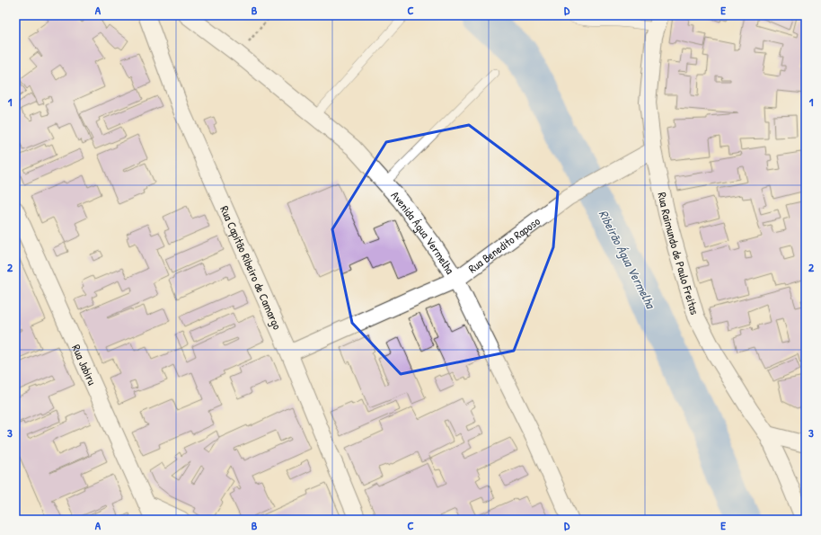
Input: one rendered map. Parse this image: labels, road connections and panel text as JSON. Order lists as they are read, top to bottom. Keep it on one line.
{"streets":{"street":["Avenida Água Vermelha","Rua Benedito Raposo","Rua Raimundo de Paulo Freitas","Rua Capitão Ribeiro de Camargo","Rua Jabiru"]},"crossings":[["Avenida Água Vermelha","Rua Benedito Raposo"],["Rua Benedito Raposo","Rua Raimundo de Paulo Freitas"],["Rua Benedito Raposo","Rua Capitão Ribeiro de Camargo"]],"water":["Ribeirão Água Vermelha"],"grid":{"columns":["A","B","C","D","E"],"rows":["1","2","3"]}}
